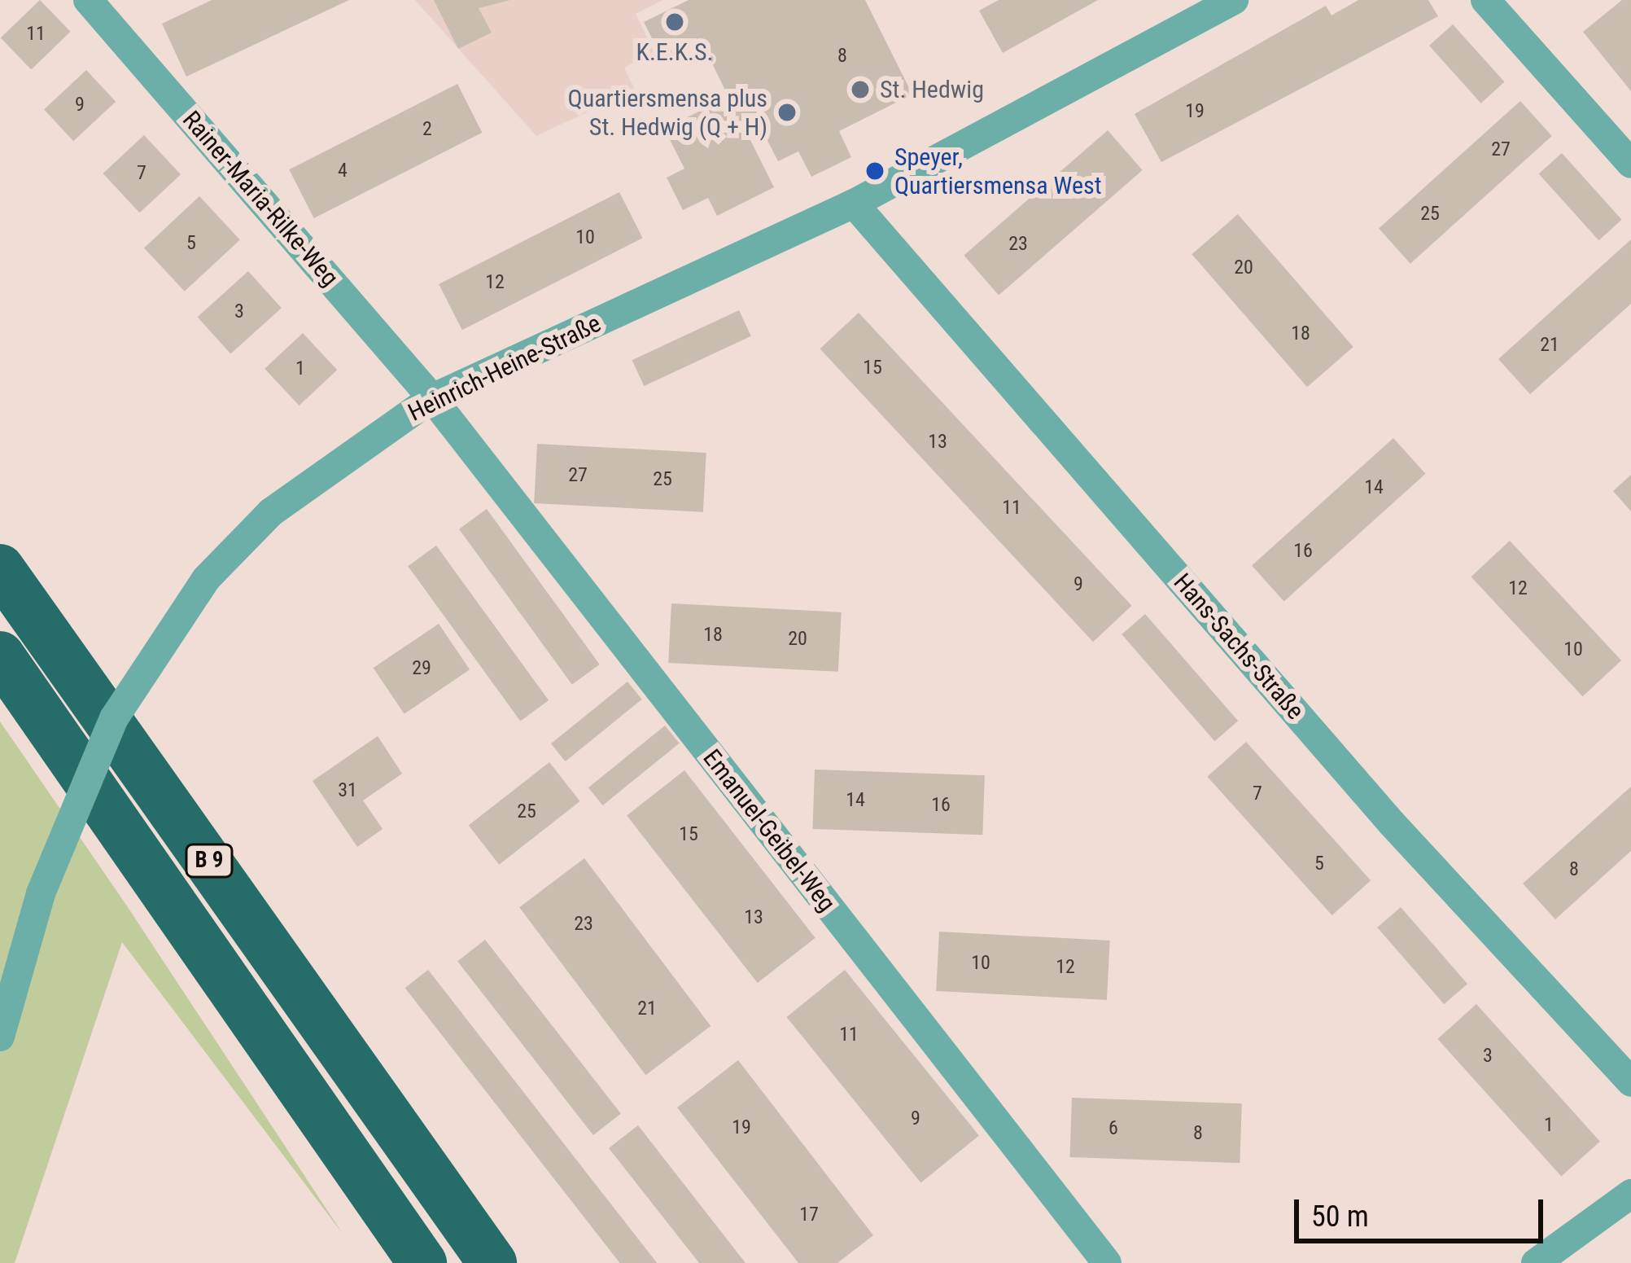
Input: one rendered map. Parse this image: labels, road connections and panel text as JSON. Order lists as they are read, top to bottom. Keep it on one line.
{"streets":{"highway":["B 9"],"street":["Rainer-Maria-Rilke-Weg","Heinrich-Heine-Straße","Hans-Sachs-Straße","Emanuel-Geibel-Weg"]},"crossings":[["Rainer-Maria-Rilke-Weg","Heinrich-Heine-Straße"],["Rainer-Maria-Rilke-Weg","Emanuel-Geibel-Weg"],["Heinrich-Heine-Straße","Hans-Sachs-Straße"],["Heinrich-Heine-Straße","Emanuel-Geibel-Weg"]],"places":["K.E.K.S.","St. Hedwig","Quartiersmensa plus St. Hedwig (Q + H)","Speyer, Quartiersmensa West"],"house_numbers":["11","8","9","19","2","27","4","7","25","10","5","23","20","12","3","18","21","15","1","13","27","25","14","11","16","9","12","18","20","10","29","31","7","14","16","25","15","5","8","13","23","10","12","21","11","3","9","1","19","6","8","17"],"scale_bar":"50 m"}
